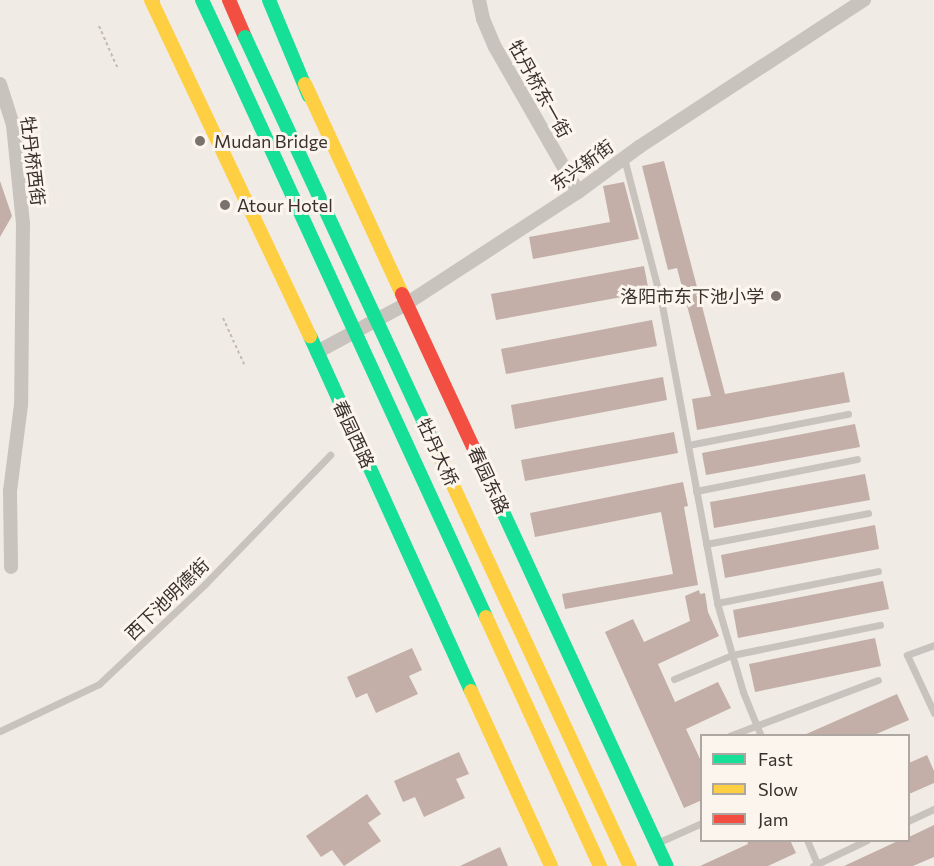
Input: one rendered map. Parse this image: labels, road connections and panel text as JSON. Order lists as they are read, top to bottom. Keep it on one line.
{"streets":{"main road":["春园西路","牡丹大桥","春园东路"],"street":["牡丹桥东一街","牡丹桥西街","东兴新街"],"lane":["西下池明德街"]},"crossings":[["牡丹桥东一街","东兴新街"],["东兴新街","春园西路"],["东兴新街","春园东路"]],"places":["Mudan Bridge","Atour Hotel","洛阳市东下池小学"],"legend":["Fast","Slow","Jam"]}
